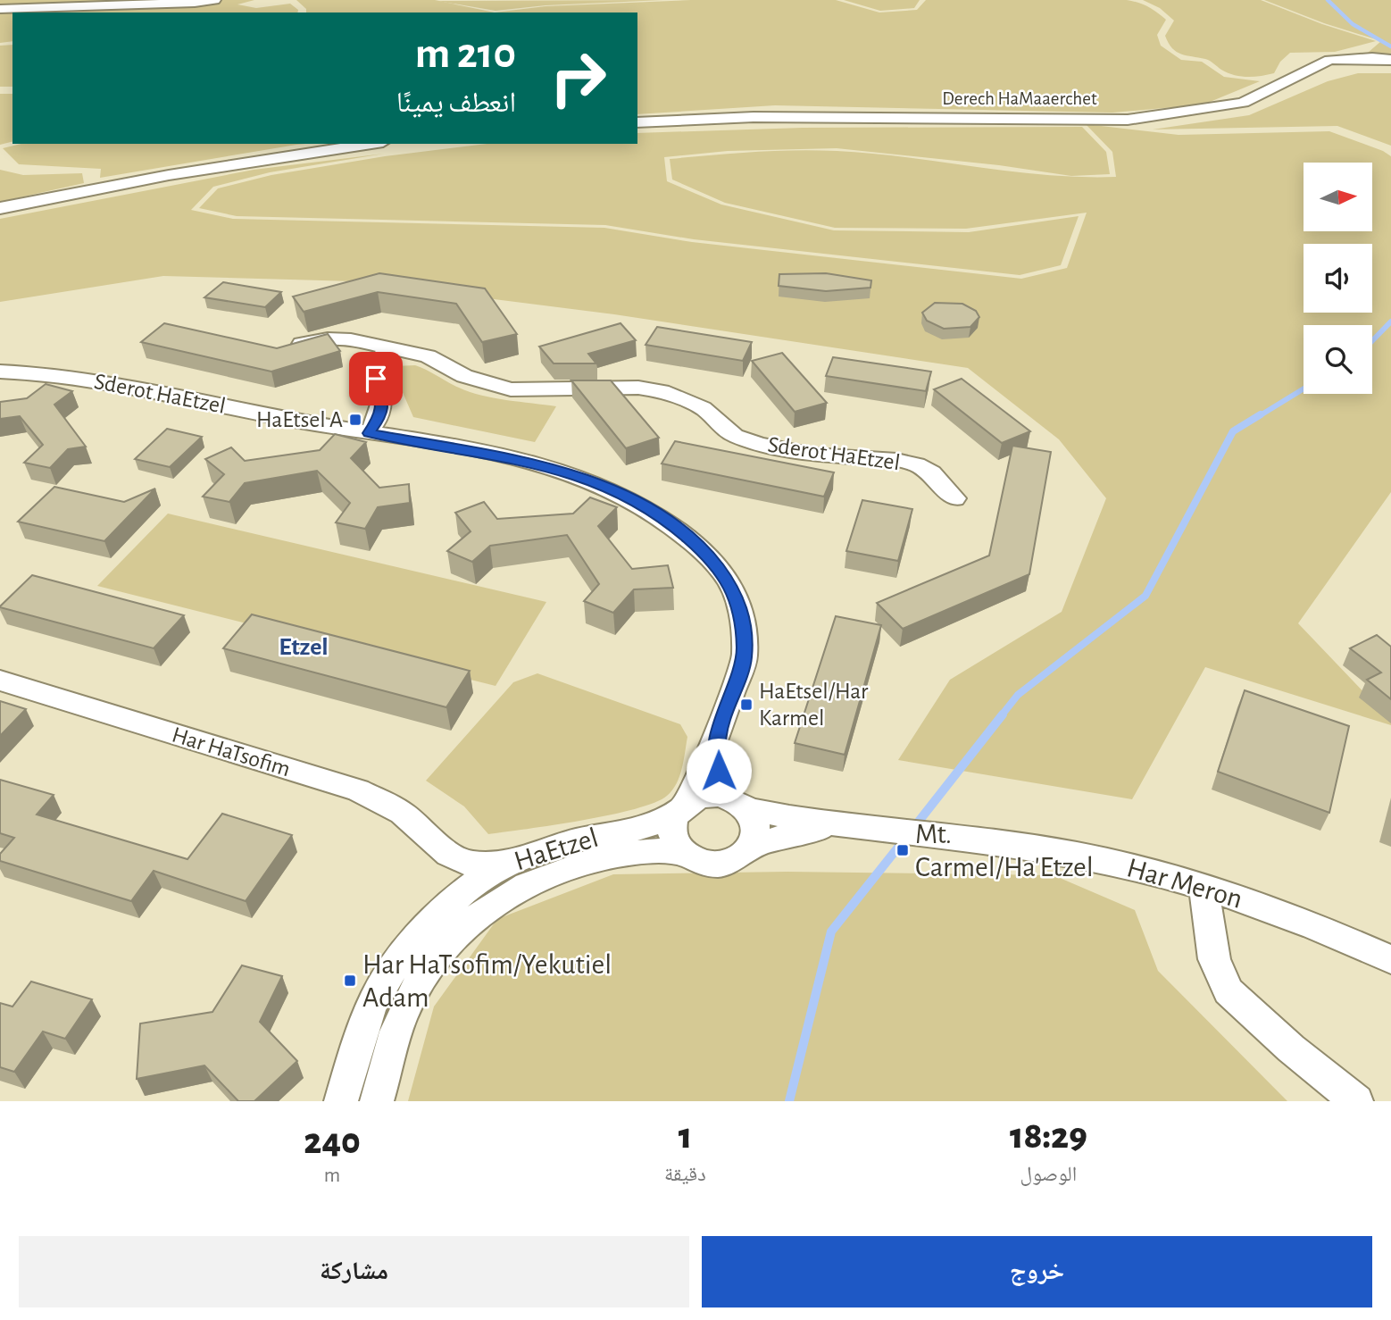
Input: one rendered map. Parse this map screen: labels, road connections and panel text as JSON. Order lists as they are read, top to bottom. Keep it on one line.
{"streets":{"street":["Derech HaMaaerchet","Sderot HaEtzel","Har HaTsofim","HaEtzel","Har Meron"]},"crossings":[["Sderot HaEtzel","HaEtzel"],["Sderot HaEtzel","Har Meron"],["Har HaTsofim","HaEtzel"],["HaEtzel","Har Meron"]],"districts":["Etzel"],"places":{"transit":["HaEtsel A","HaEtsel/Har Karmel","Mt. Carmel/Ha'Etzel","Har HaTsofim/Yekutiel Adam"]},"north":"right","page":{"turn":["210 m","انعطف يمينًا"],"eta":["18:29","الوصول","1","دقيقة","240","m"],"buttons":["خروج","مشاركة"]}}
